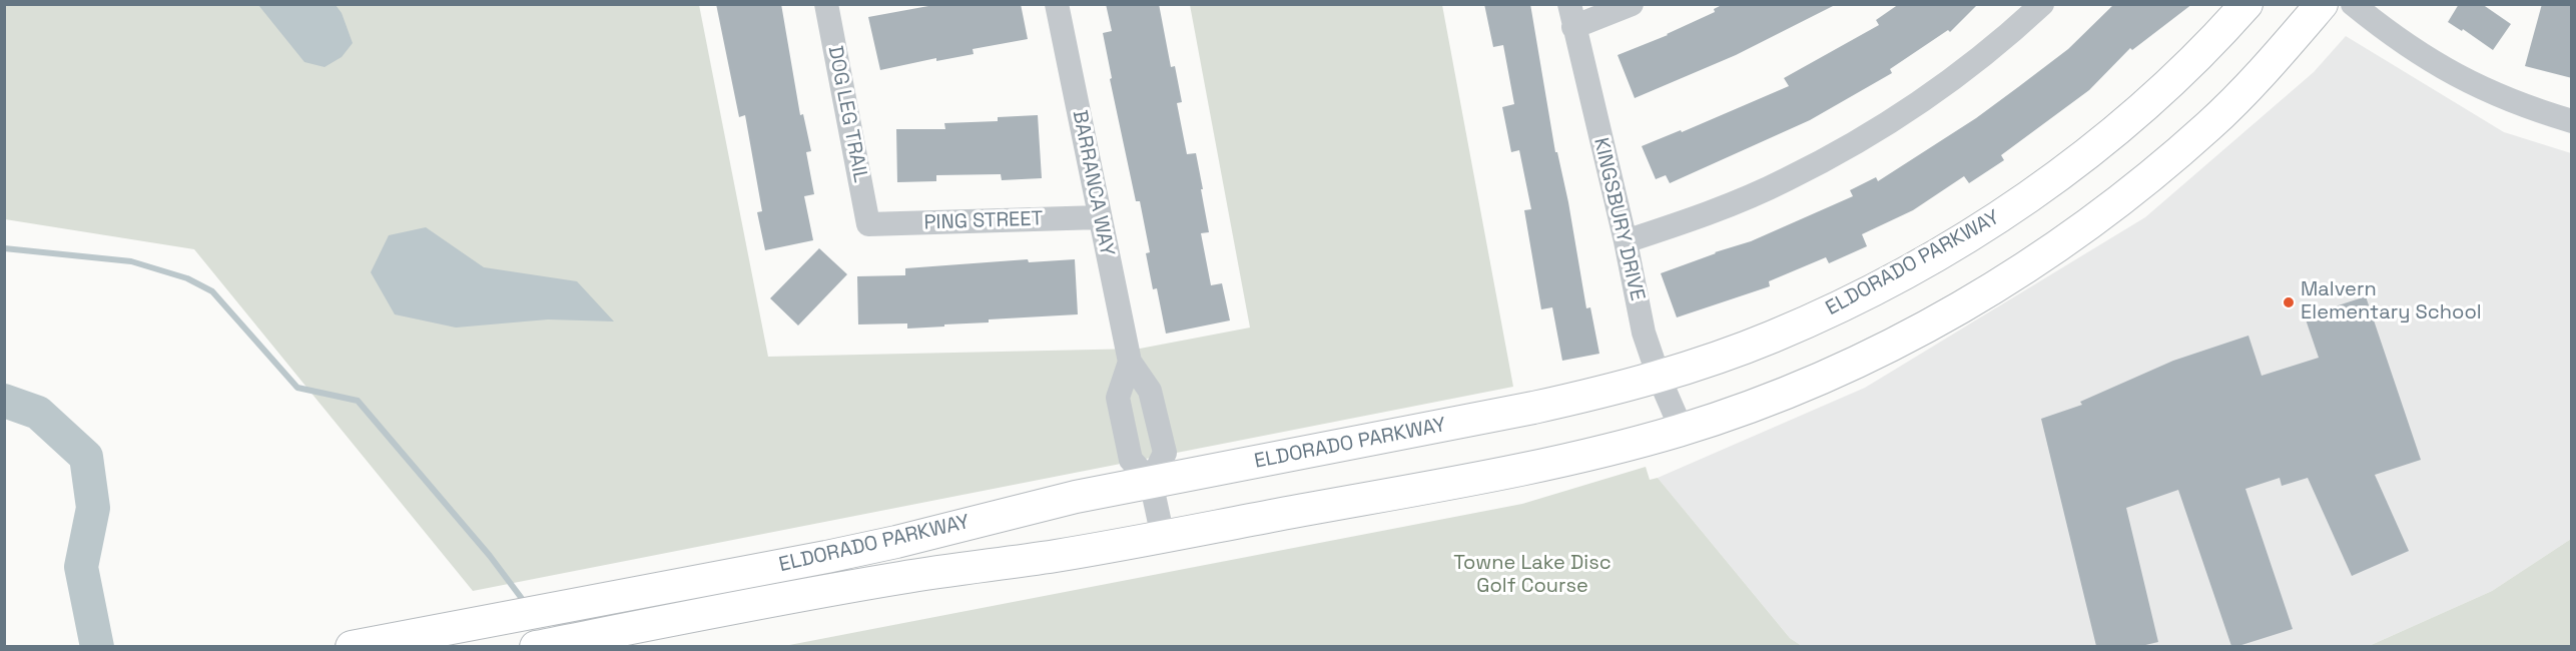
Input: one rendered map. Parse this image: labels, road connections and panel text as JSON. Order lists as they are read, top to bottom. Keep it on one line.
{"streets":{"main road":["ELDORADO PARKWAY"],"street":["DOG LEG TRAIL","BARRANCA WAY","KINGSBURY DRIVE","PING STREET"]},"crossings":[["DOG LEG TRAIL","PING STREET"],["BARRANCA WAY","PING STREET"],["BARRANCA WAY","ELDORADO PARKWAY"],["KINGSBURY DRIVE","ELDORADO PARKWAY"]],"parks":["Towne Lake Disc Golf Course"],"places":["Malvern Elementary School"]}
